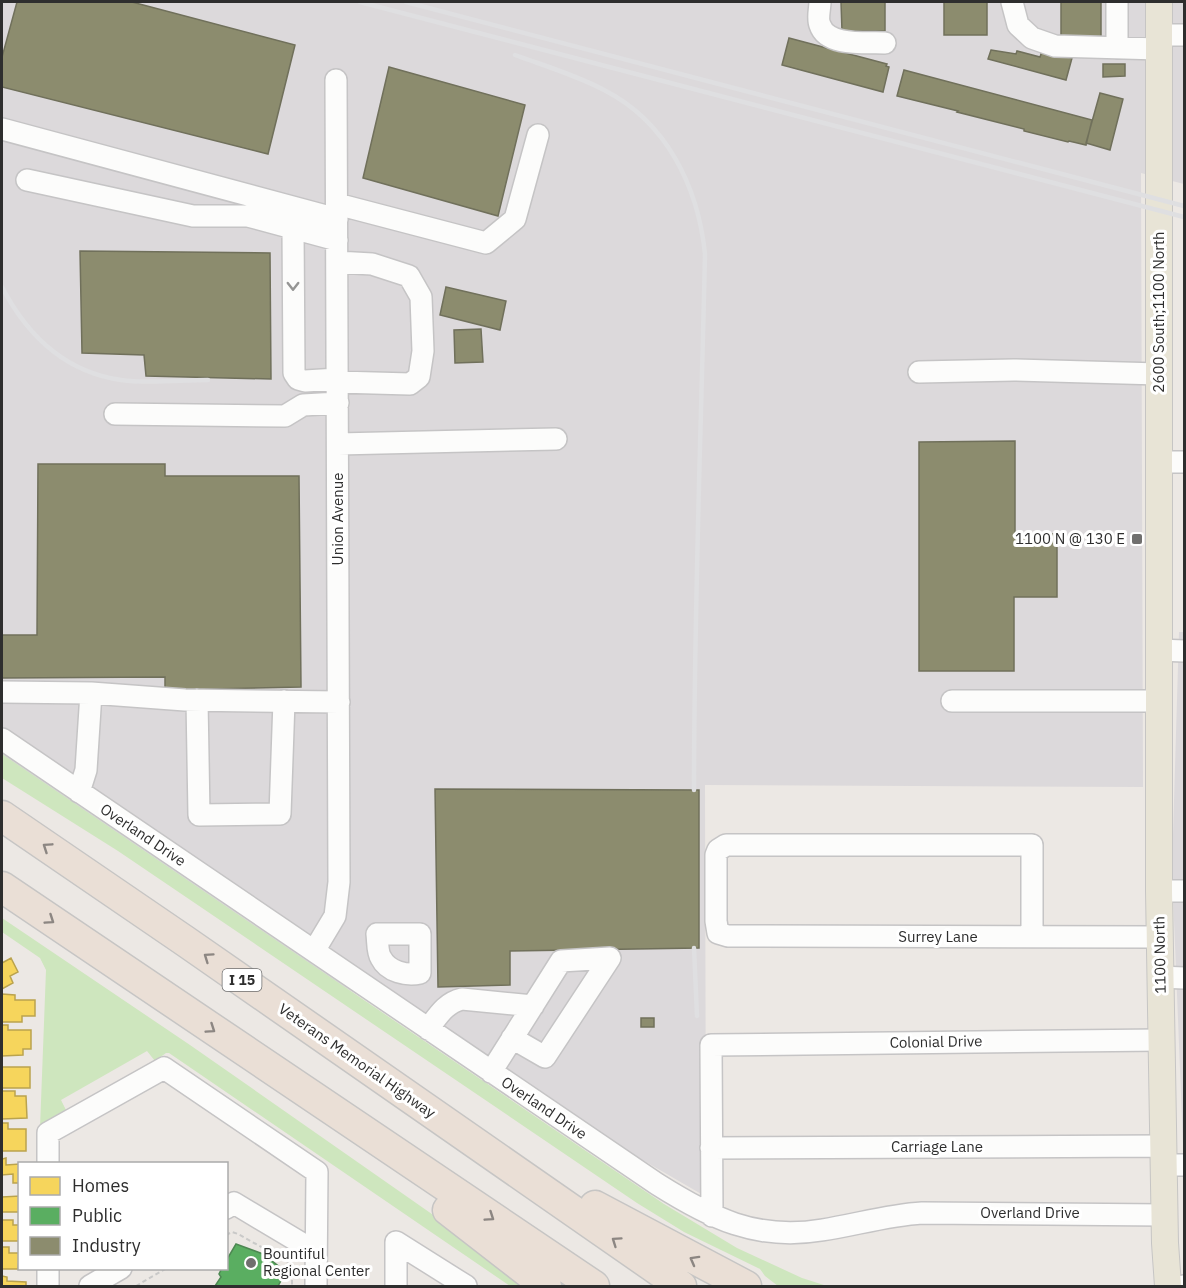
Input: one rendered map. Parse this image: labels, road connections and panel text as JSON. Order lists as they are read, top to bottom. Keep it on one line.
{"streets":{"highway":["I 15","Veterans Memorial Highway"],"main road":["2600 South;1100 North","1100 North"],"street":["Union Avenue","Overland Drive","Surrey Lane","Colonial Drive","Carriage Lane"]},"crossings":[["2600 South;1100 North","1100 North"],["Union Avenue","Overland Drive"],["Overland Drive","1100 North"],["Surrey Lane","1100 North"],["1100 North","Colonial Drive"],["1100 North","Carriage Lane"],["Colonial Drive","Carriage Lane"]],"places":{"transit":["1100 N @ 130 E"],"other":["Bountiful Regional Center"]},"legend":["Homes","Public","Industry"]}
